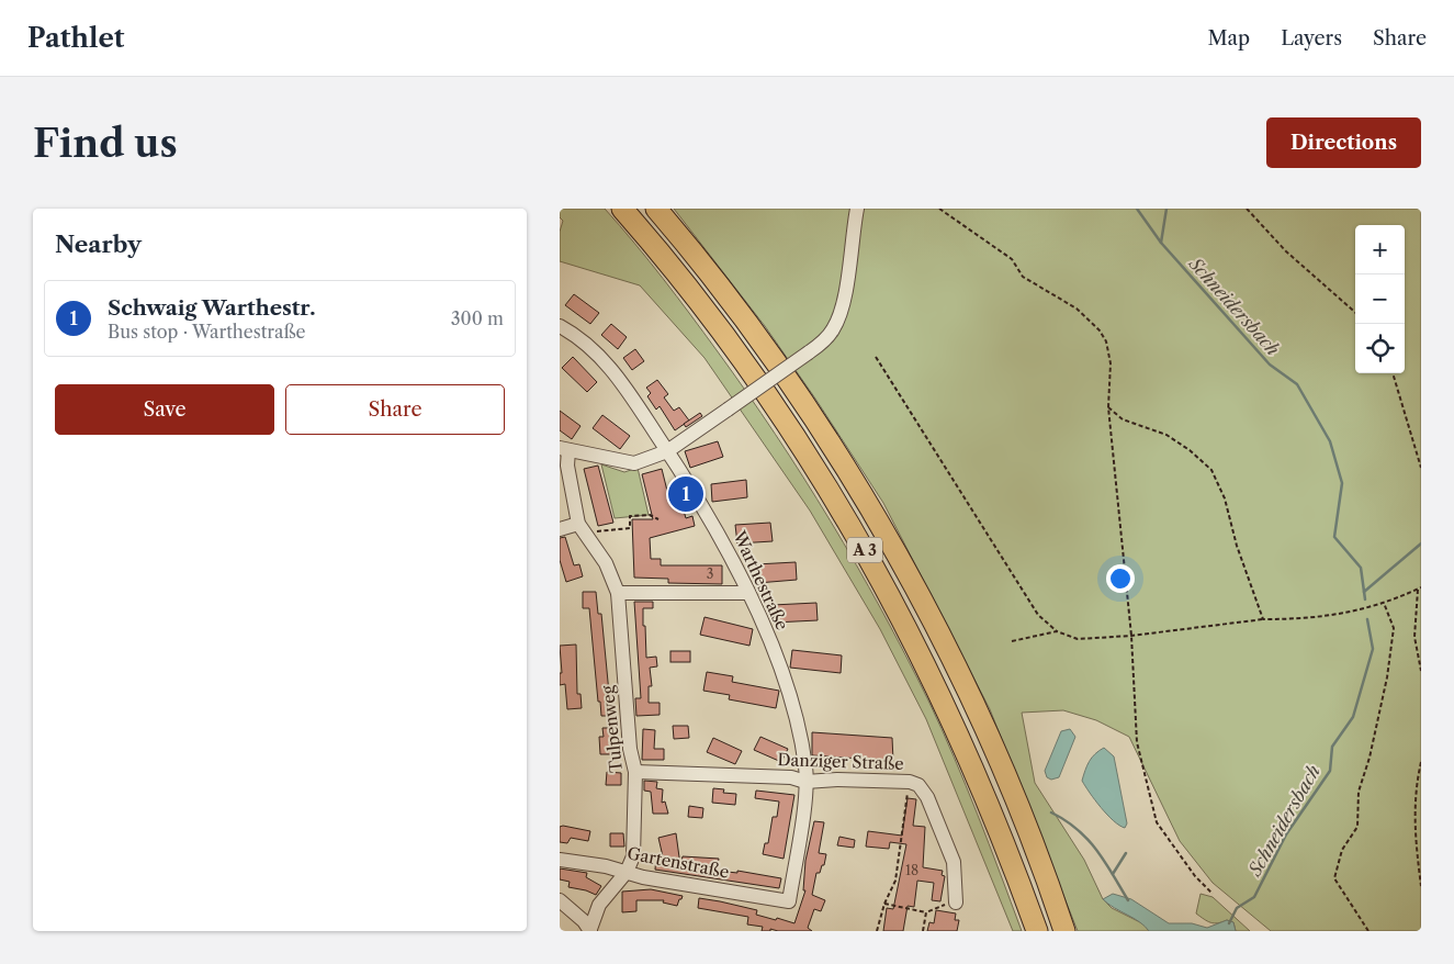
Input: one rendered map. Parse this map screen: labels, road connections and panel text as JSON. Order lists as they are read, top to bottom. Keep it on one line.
{"streets":{"highway":["A 3"],"street":["Warthestraße","Tulpenweg","Danziger Straße","Gartenstraße"]},"crossings":[["Warthestraße","Danziger Straße"],["Warthestraße","Gartenstraße"],["Tulpenweg","Danziger Straße"],["Tulpenweg","Gartenstraße"]],"water":["Schneidersbach"],"house_numbers":["3","18"],"page":{"header":"Pathlet","nav":["Map","Layers","Share"],"buttons":["Directions",["Save","Share"]],"title":"Find us","heading":"Nearby","map_buttons":["+","−"],"list":[{"mark":"1","name":"Schwaig Warthestr.","note":"Bus stop · Warthestraße","value":"300 m"}],"pins":"1"}}
